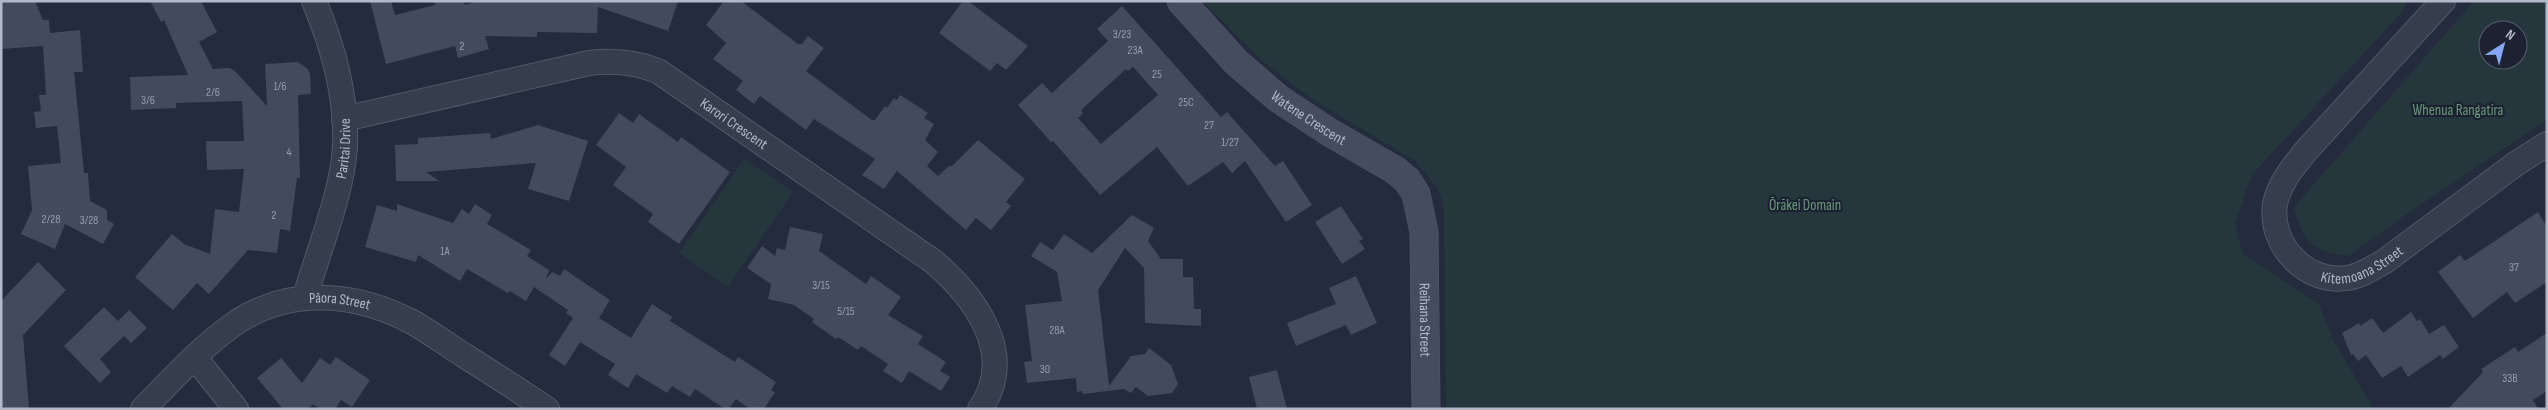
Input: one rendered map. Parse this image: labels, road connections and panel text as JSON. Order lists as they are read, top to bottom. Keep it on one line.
{"streets":{"street":["Watene Crescent","Karori Crescent","Paritai Drive","Kitemoana Street","Pāora Street","Reihana Street"]},"crossings":[["Watene Crescent","Reihana Street"],["Karori Crescent","Paritai Drive"],["Paritai Drive","Pāora Street"]],"parks":["Whenua Rangatira","Ōrākei Domain"],"house_numbers":["3/23","2","23A","25","1/6","2/6","3/6","25C","27","1/27","4","2","2/28","3/28","1A","37","3/15","5/15","28A","30","33B"],"north":"top right"}
